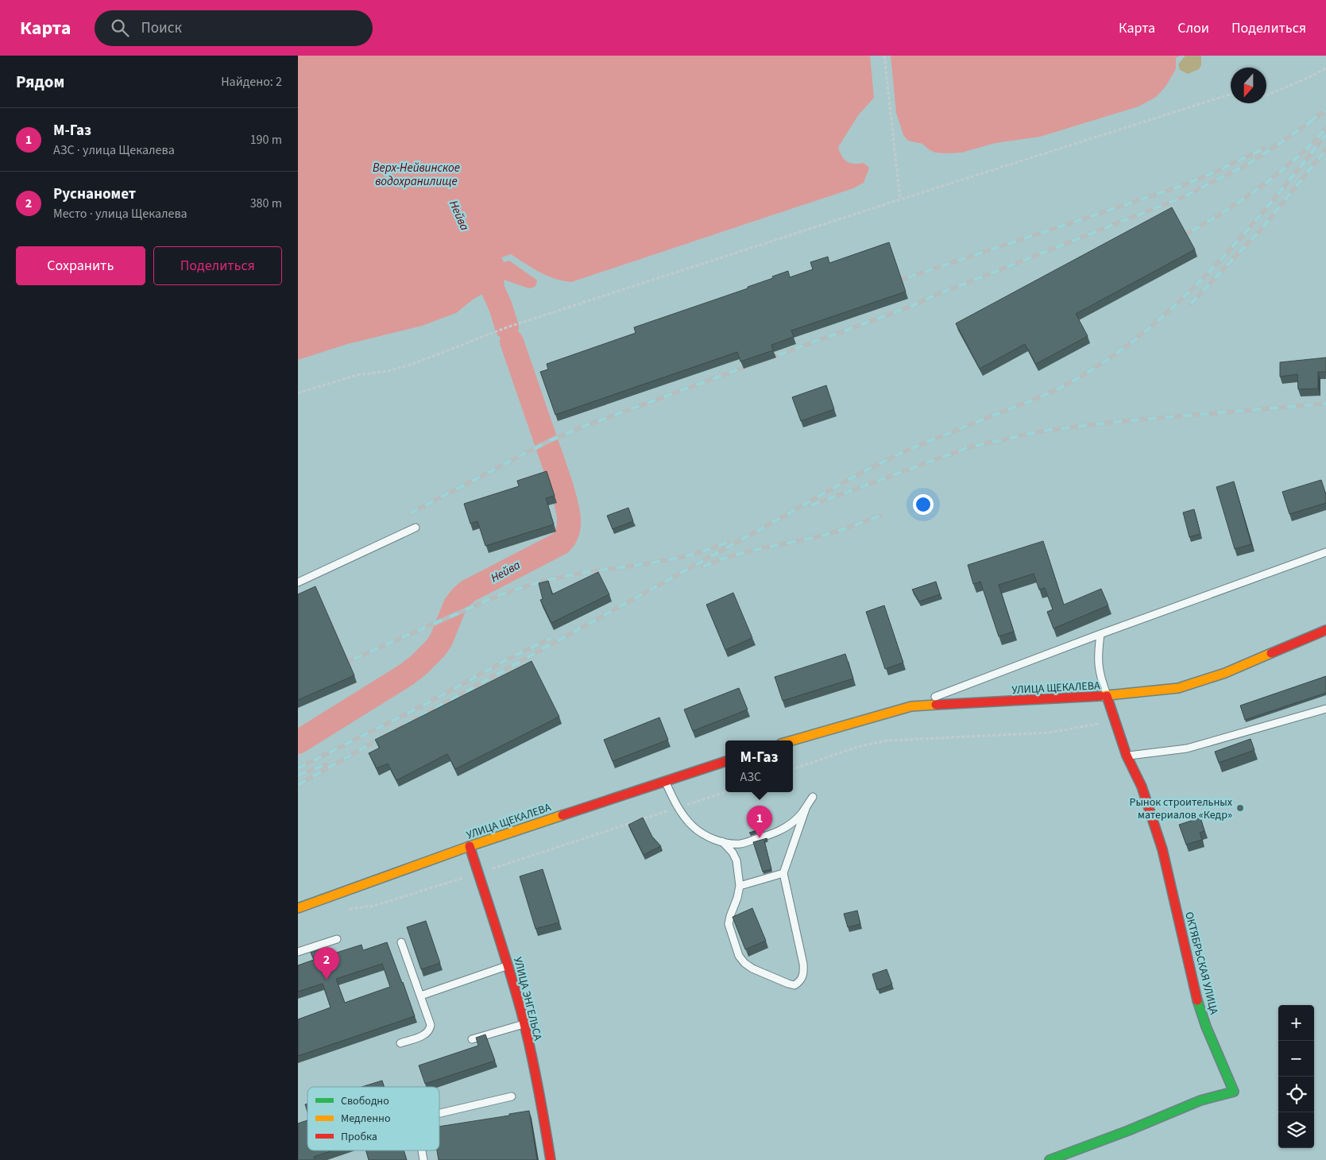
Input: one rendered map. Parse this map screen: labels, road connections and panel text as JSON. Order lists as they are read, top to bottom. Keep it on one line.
{"streets":{"main road":["УЛИЦА ЩЕКАЛЕВА","ОКТЯБРЬСКАЯ УЛИЦА","УЛИЦА ЭНГЕЛЬСА"]},"crossings":[["УЛИЦА ЩЕКАЛЕВА","ОКТЯБРЬСКАЯ УЛИЦА"],["УЛИЦА ЩЕКАЛЕВА","УЛИЦА ЭНГЕЛЬСА"]],"water":["Верх-Нейвинское водохранилище","Нейва"],"places":["Рынок строительных материалов «Кедр»"],"legend":["Свободно","Медленно","Пробка"],"north":"bottom","page":{"header":"Карта","search":"Поиск","nav":["Карта","Слои","Поделиться"],"heading":["Рядом","Найдено: 2"],"list":[{"mark":"1","name":"М-Газ","note":"АЗС · улица Щекалева","value":"190 m"},{"mark":"2","name":"Руснаномет","note":"Место · улица Щекалева","value":"380 m"}],"buttons":["Сохранить","Поделиться"],"popup":["М-Газ","АЗС"],"pins":["1","2"],"map_buttons":["+","−"]}}
